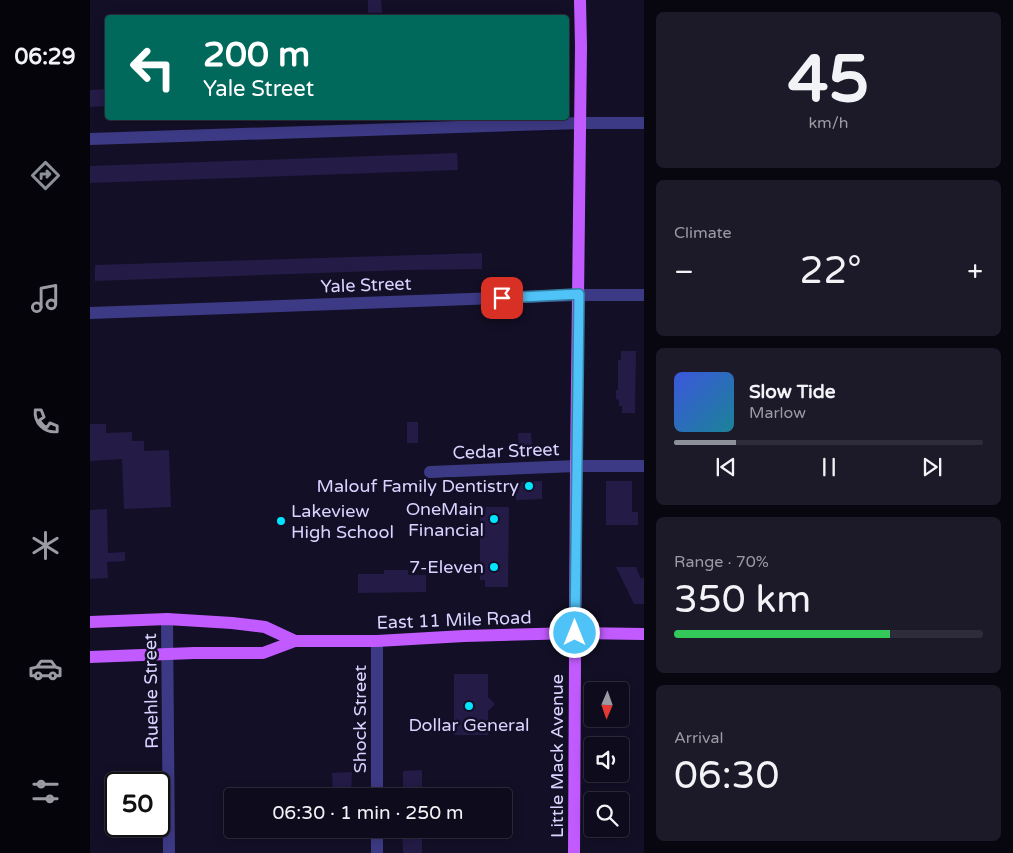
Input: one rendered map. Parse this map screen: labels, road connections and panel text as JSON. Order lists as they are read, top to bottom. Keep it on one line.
{"streets":{"main road":["East 11 Mile Road","Little Mack Avenue"],"street":["Yale Street","Cedar Street","Ruehle Street","Shock Street"]},"crossings":[["Yale Street","Little Mack Avenue"],["Cedar Street","Little Mack Avenue"],["East 11 Mile Road","Ruehle Street"],["East 11 Mile Road","Shock Street"],["East 11 Mile Road","Little Mack Avenue"]],"places":["Malouf Family Dentistry","OneMain Financial","Lakeview High School","7-Eleven","Dollar General"],"north":"bottom","page":{"tabs":"06:29","tile":[["45","km/h"],"Climate",["Range · 70%","350 km"],["Arrival","06:30"]],"turn":["200 m","Yale Street"],"heat":["−","22°","+"],"song":["Slow Tide","Marlow"],"limit":"50","trip":"06:30 · 1 min · 250 m"}}
